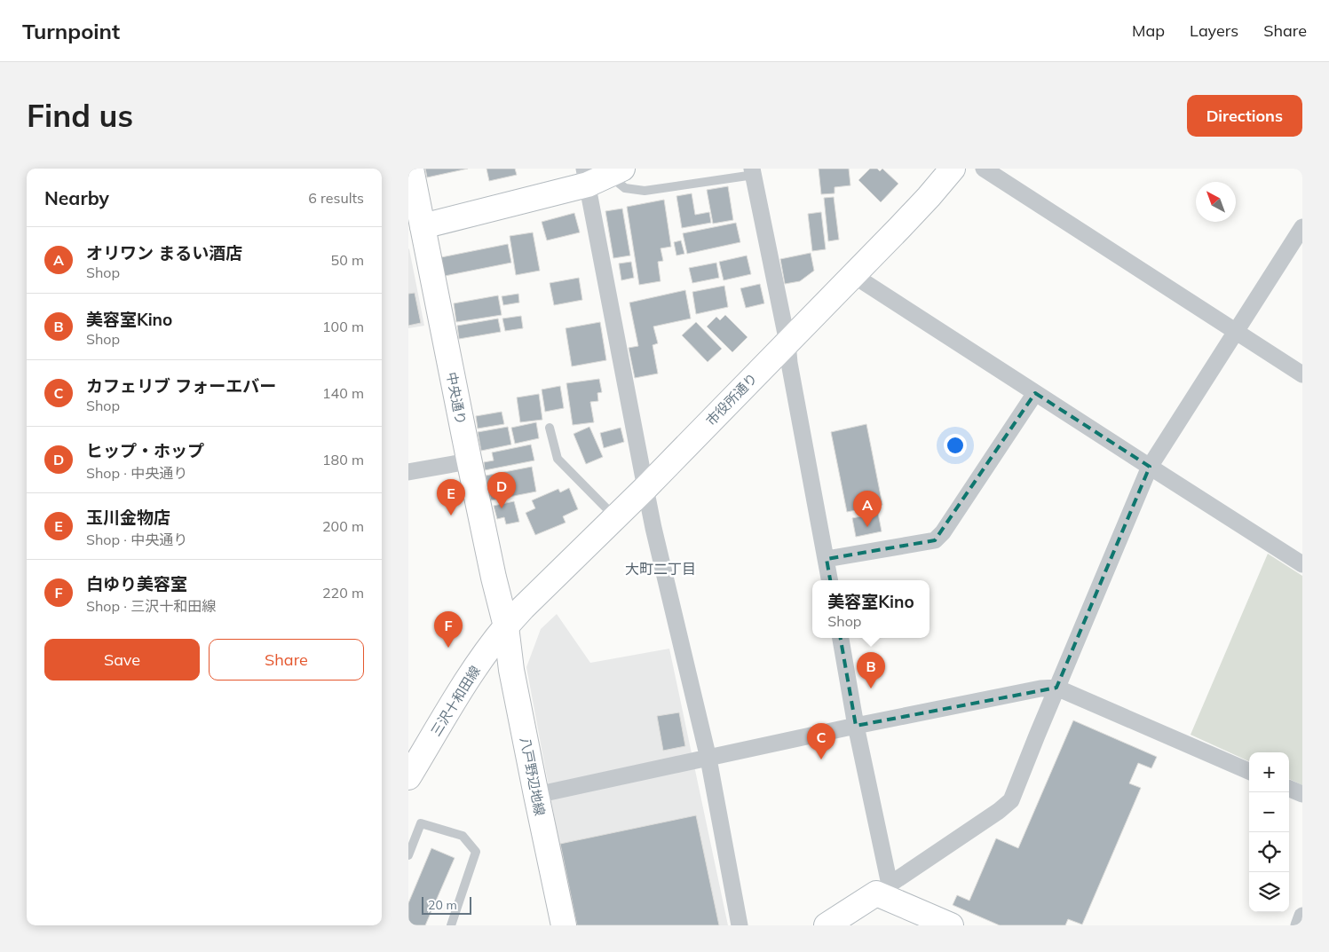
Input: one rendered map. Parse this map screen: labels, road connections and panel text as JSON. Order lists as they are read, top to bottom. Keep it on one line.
{"streets":{"street":["中央通り","市役所通り","三沢十和田線","八戸野辺地線"]},"crossings":[["中央通り","市役所通り"],["中央通り","三沢十和田線"],["中央通り","八戸野辺地線"],["市役所通り","三沢十和田線"],["市役所通り","八戸野辺地線"],["三沢十和田線","八戸野辺地線"]],"districts":["大町二丁目"],"scale_bar":"20 m","north":"top left","page":{"header":"Turnpoint","nav":["Map","Layers","Share"],"buttons":["Directions",["Save","Share"]],"title":"Find us","heading":["Nearby","6 results"],"list":[{"mark":"A","name":"オリワン まるい酒店","note":"Shop","value":"50 m"},{"mark":"B","name":"美容室Kino","note":"Shop","value":"100 m"},{"mark":"C","name":"カフェリブ フォーエバー","note":"Shop","value":"140 m"},{"mark":"D","name":"ヒップ・ホップ","note":"Shop · 中央通り","value":"180 m"},{"mark":"E","name":"玉川金物店","note":"Shop · 中央通り","value":"200 m"},{"mark":"F","name":"白ゆり美容室","note":"Shop · 三沢十和田線","value":"220 m"}],"pins":["D","E","A","F","B","C"],"popup":["美容室Kino","Shop"],"map_buttons":["+","−"],"scale":"20 m"}}
